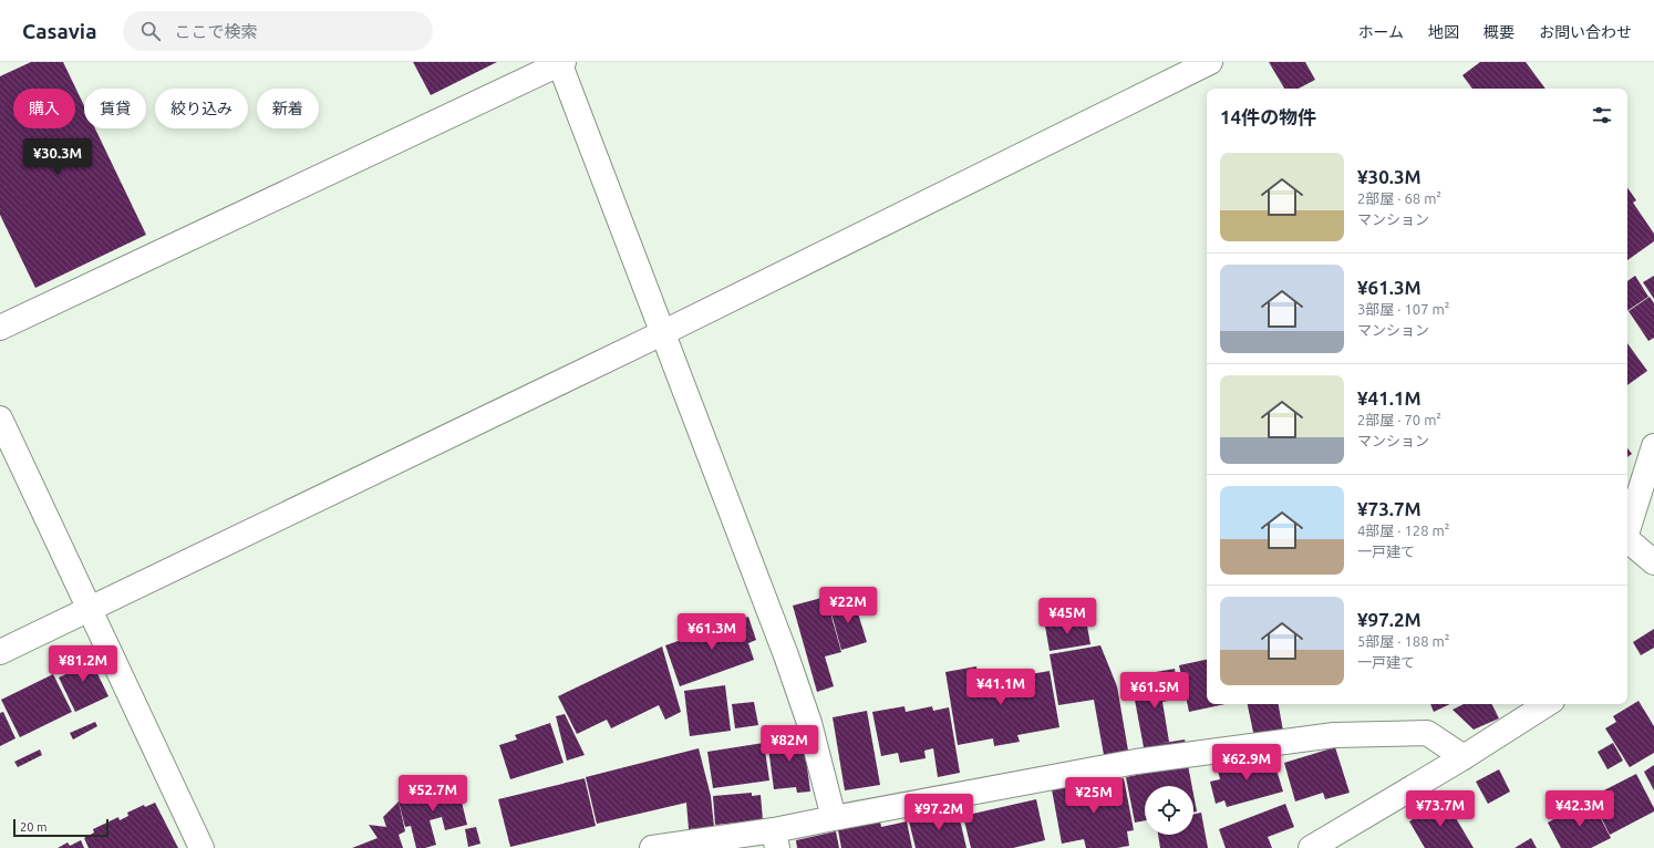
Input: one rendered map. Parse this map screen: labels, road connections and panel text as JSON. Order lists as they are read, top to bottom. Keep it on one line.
{"scale_bar":"20 m","page":{"header":"Casavia","search":"ここで検索","nav":["ホーム","地図","概要","お問い合わせ"],"chip":["購入","賃貸","絞り込み","新着"],"heading":"14件の物件","price":["¥30.3M","¥22M","¥45M","¥61.3M","¥81.2M","¥41.1M","¥61.5M","¥82M","¥62.9M","¥52.7M","¥25M","¥73.7M","¥42.3M","¥97.2M"],"list":[{"name":"¥30.3M","note":"2部屋 · 68 m² · マンション"},{"name":"¥61.3M","note":"3部屋 · 107 m² · マンション"},{"name":"¥41.1M","note":"2部屋 · 70 m² · マンション"},{"name":"¥73.7M","note":"4部屋 · 128 m² · 一戸建て"},{"name":"¥97.2M","note":"5部屋 · 188 m² · 一戸建て"}],"scale":"20 m"}}
